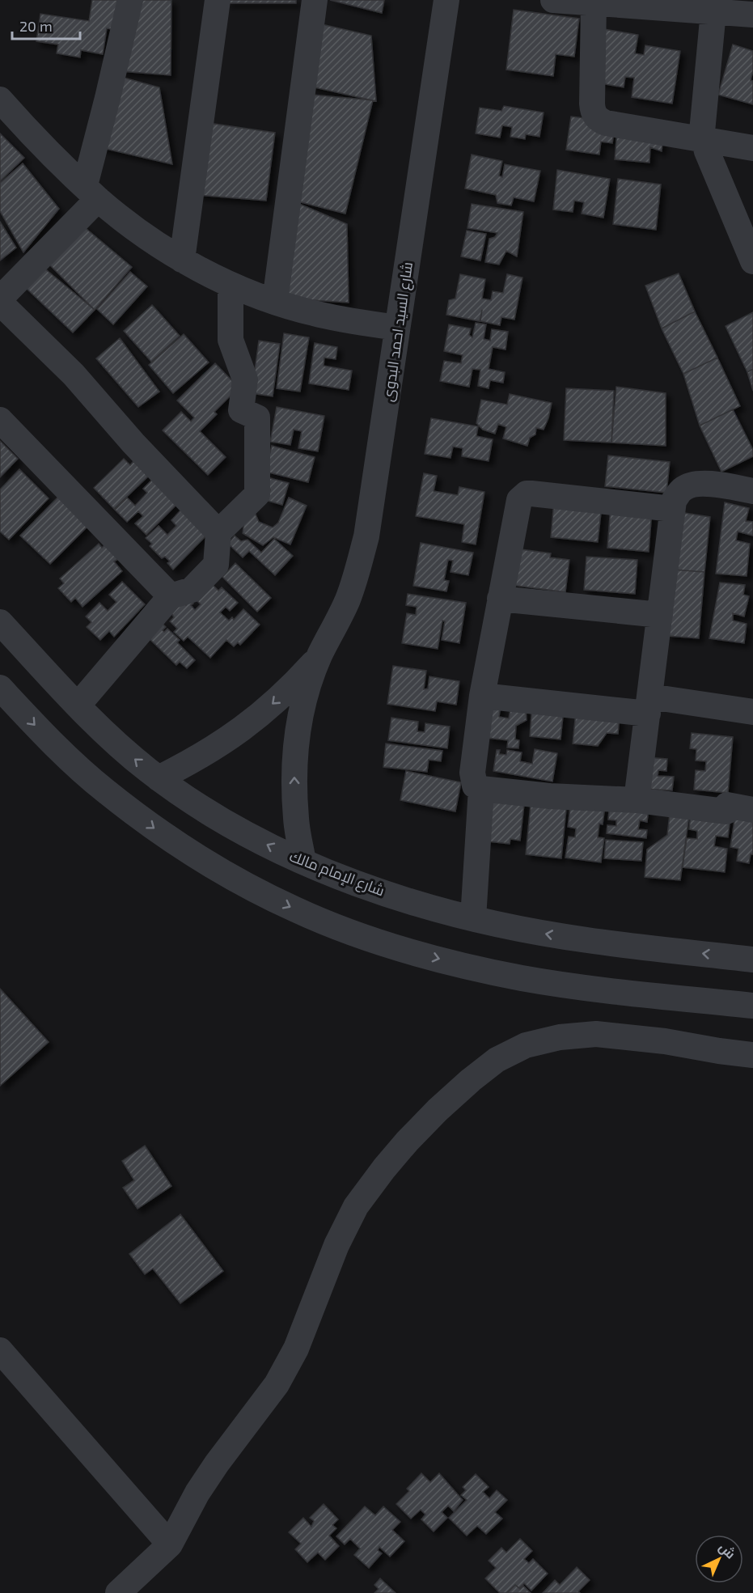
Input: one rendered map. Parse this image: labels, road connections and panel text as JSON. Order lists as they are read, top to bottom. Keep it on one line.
{"streets":{"street":["شارع السيد احمد البدوى","شارع الإمام مالك"]},"crossings":[["شارع السيد احمد البدوى","شارع الإمام مالك"]],"scale_bar":"20 m","north":"top right"}
